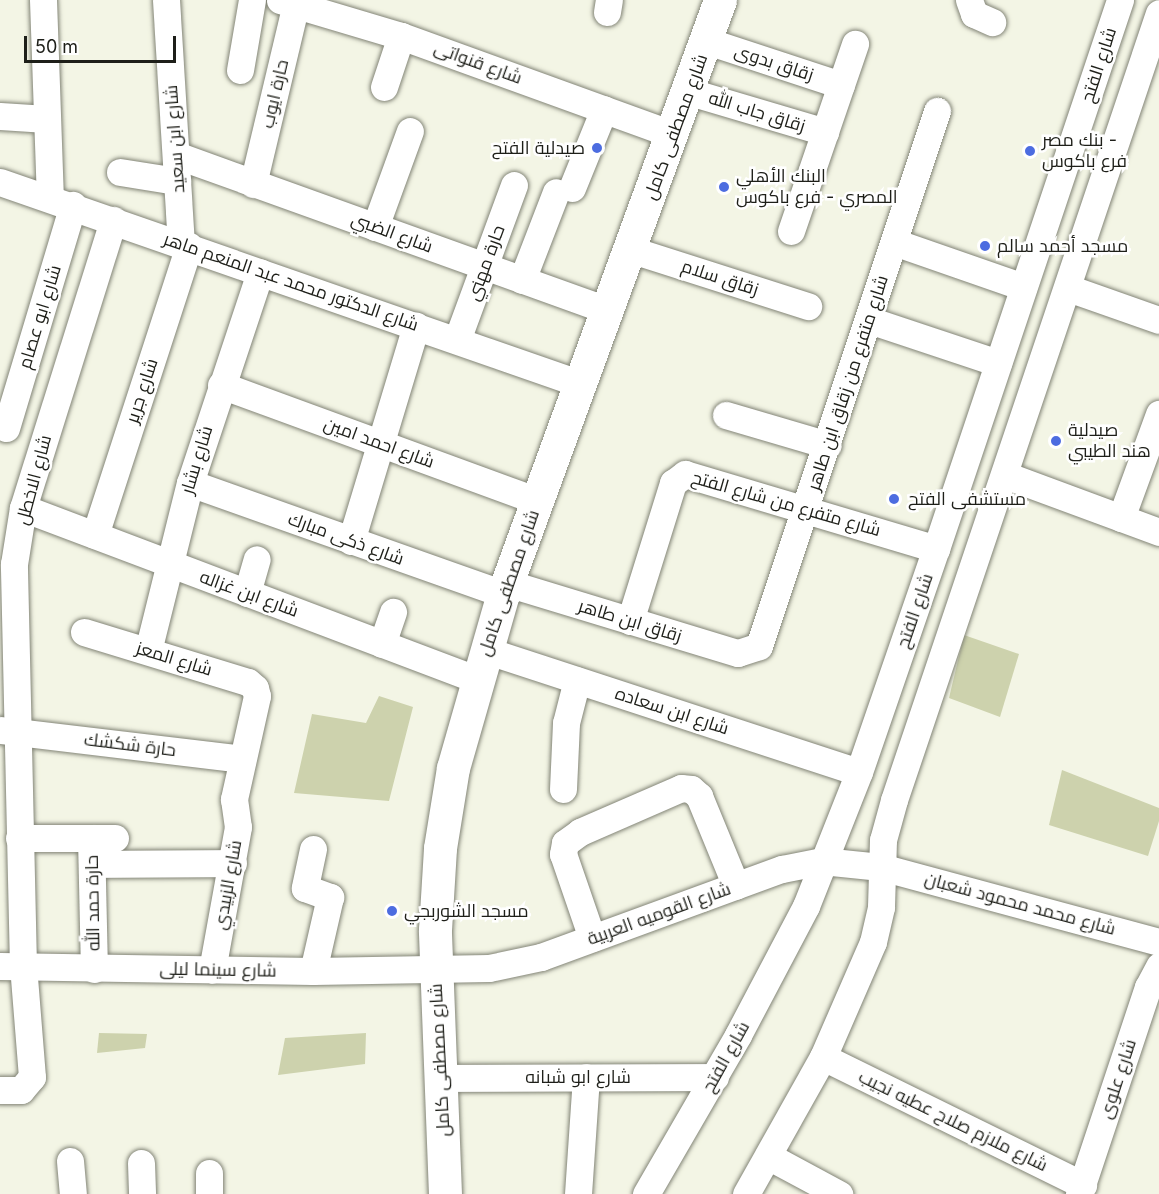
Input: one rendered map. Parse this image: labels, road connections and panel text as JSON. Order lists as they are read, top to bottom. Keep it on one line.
{"streets":{"main road":["شارع مصطفى كامل"],"street":["شارع قنواتى","زقاق بدوى","شارع الفتح","حارة ايوب","زقاق جاب الله","شارع ابن سعيد","شارع الضبي","حارة مهني","زقاق سلام","شارع الدكتور محمد عبد المنعم ماهر","شارع ابو عصام","شارع متفرع من زقاق ابن طاهر","شارع جرير","شارع احمد امين","شارع بشار","شارع الاخطل","شارع متفرع من شارع الفتح","شارع ذكى مبارك","شارع ابن غزاله","زقاق ابن طاهر","شارع المعز","شارع ابن سعاده","حارة شكشك","شارع الزبيدي","حارة حمد الله","شارع محمد محمود شعبان","شارع القوميه العربية","شارع سينما ليلى","شارع ابو شبانه","شارع علوى","شارع ملازم صلاح عطيه نجيب"]},"crossings":[["شارع قنواتى","حارة ايوب"],["شارع قنواتى","شارع مصطفى كامل"],["زقاق بدوى","زقاق جاب الله"],["زقاق بدوى","شارع مصطفى كامل"],["شارع الفتح","شارع متفرع من شارع الفتح"],["شارع الفتح","شارع ابن سعاده"],["شارع الفتح","شارع القوميه العربية"],["شارع الفتح","شارع ابو شبانه"],["حارة ايوب","شارع الضبي"],["زقاق جاب الله","شارع مصطفى كامل"],["شارع مصطفى كامل","شارع الضبي"],["شارع مصطفى كامل","زقاق سلام"],["شارع مصطفى كامل","شارع الدكتور محمد عبد المنعم ماهر"],["شارع مصطفى كامل","شارع احمد امين"],["شارع مصطفى كامل","شارع ذكى مبارك"],["شارع مصطفى كامل","شارع ابن غزاله"],["شارع مصطفى كامل","زقاق ابن طاهر"],["شارع مصطفى كامل","شارع ابن سعاده"],["شارع مصطفى كامل","شارع القوميه العربية"],["شارع مصطفى كامل","شارع سينما ليلى"],["شارع مصطفى كامل","شارع ابو شبانه"],["شارع ابن سعيد","شارع الضبي"],["شارع ابن سعيد","شارع الدكتور محمد عبد المنعم ماهر"],["شارع ابن سعيد","شارع جرير"],["شارع الضبي","حارة مهني"],["حارة مهني","شارع الدكتور محمد عبد المنعم ماهر"],["شارع الدكتور محمد عبد المنعم ماهر","شارع ابو عصام"],["شارع الدكتور محمد عبد المنعم ماهر","شارع جرير"],["شارع الدكتور محمد عبد المنعم ماهر","شارع بشار"],["شارع الدكتور محمد عبد المنعم ماهر","شارع الاخطل"],["شارع متفرع من زقاق ابن طاهر","شارع متفرع من شارع الفتح"],["شارع متفرع من زقاق ابن طاهر","زقاق ابن طاهر"],["شارع جرير","شارع ابن غزاله"],["شارع احمد امين","شارع بشار"],["شارع بشار","شارع ذكى مبارك"],["شارع بشار","شارع ابن غزاله"],["شارع بشار","شارع المعز"],["شارع الاخطل","شارع ابن غزاله"],["شارع الاخطل","حارة شكشك"],["شارع الاخطل","حارة حمد الله"],["شارع الاخطل","شارع سينما ليلى"],["شارع متفرع من شارع الفتح","زقاق ابن طاهر"],["شارع ذكى مبارك","زقاق ابن طاهر"],["شارع ابن غزاله","شارع ابن سعاده"],["شارع المعز","شارع الزبيدي"],["حارة شكشك","شارع الزبيدي"],["شارع الزبيدي","شارع سينما ليلى"],["حارة حمد الله","شارع سينما ليلى"],["شارع محمد محمود شعبان","شارع القوميه العربية"],["شارع القوميه العربية","شارع سينما ليلى"],["شارع علوى","شارع ملازم صلاح عطيه نجيب"]],"places":["صيدلية الفتح","بنك مصر - فرع باكوس","البنك الأهلي المصري - فرع باكوس","مسجد أحمد سالم","صيدلية هند الطيبي","مستشفى الفتح","مسجد الشوربجي"],"scale_bar":"50 m"}
